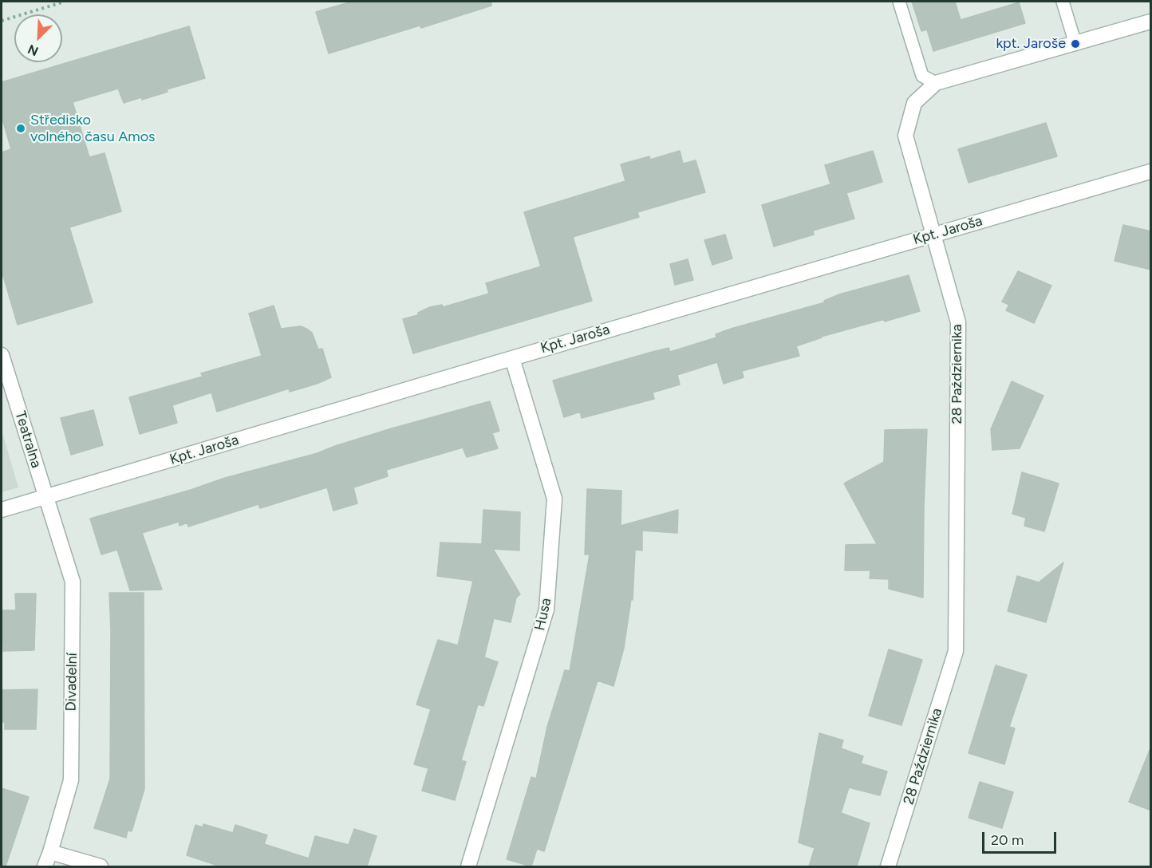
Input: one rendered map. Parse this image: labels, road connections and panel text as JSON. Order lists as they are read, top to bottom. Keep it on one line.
{"streets":{"street":["Kpt. Jaroša","28 Października","Teatralna","Husa","Divadelní"]},"crossings":[["Kpt. Jaroša","28 Października"],["Kpt. Jaroša","Teatralna"],["Kpt. Jaroša","Husa"],["Kpt. Jaroša","Divadelní"],["Teatralna","Divadelní"]],"places":["kpt. Jaroše","Středisko volného času Amos"],"scale_bar":"20 m","north":"bottom left"}
